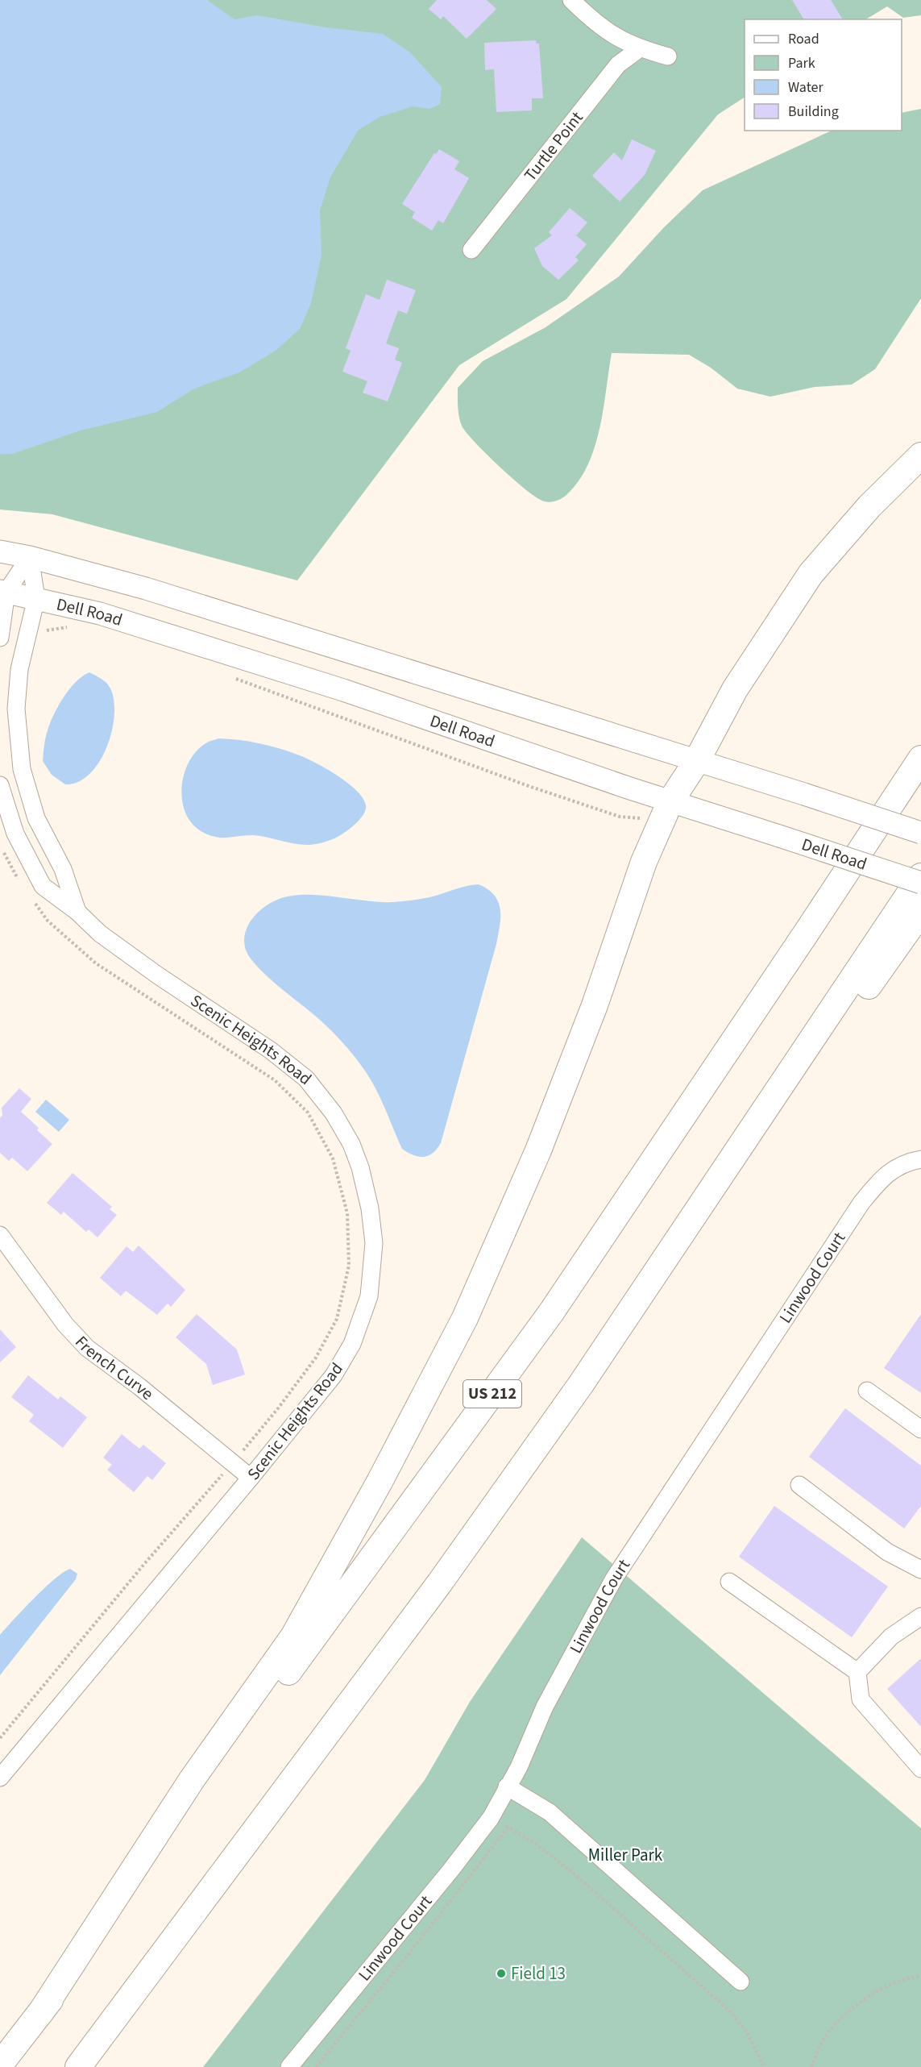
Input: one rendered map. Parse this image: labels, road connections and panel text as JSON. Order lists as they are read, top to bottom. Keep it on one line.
{"streets":{"highway":["US 212"],"main road":["Dell Road"],"street":["Turtle Point","Scenic Heights Road","Linwood Court","French Curve"]},"crossings":[["Dell Road","Scenic Heights Road"],["Scenic Heights Road","French Curve"]],"parks":["Miller Park"],"places":["Field 13"],"legend":["Road","Park","Water","Building"]}
